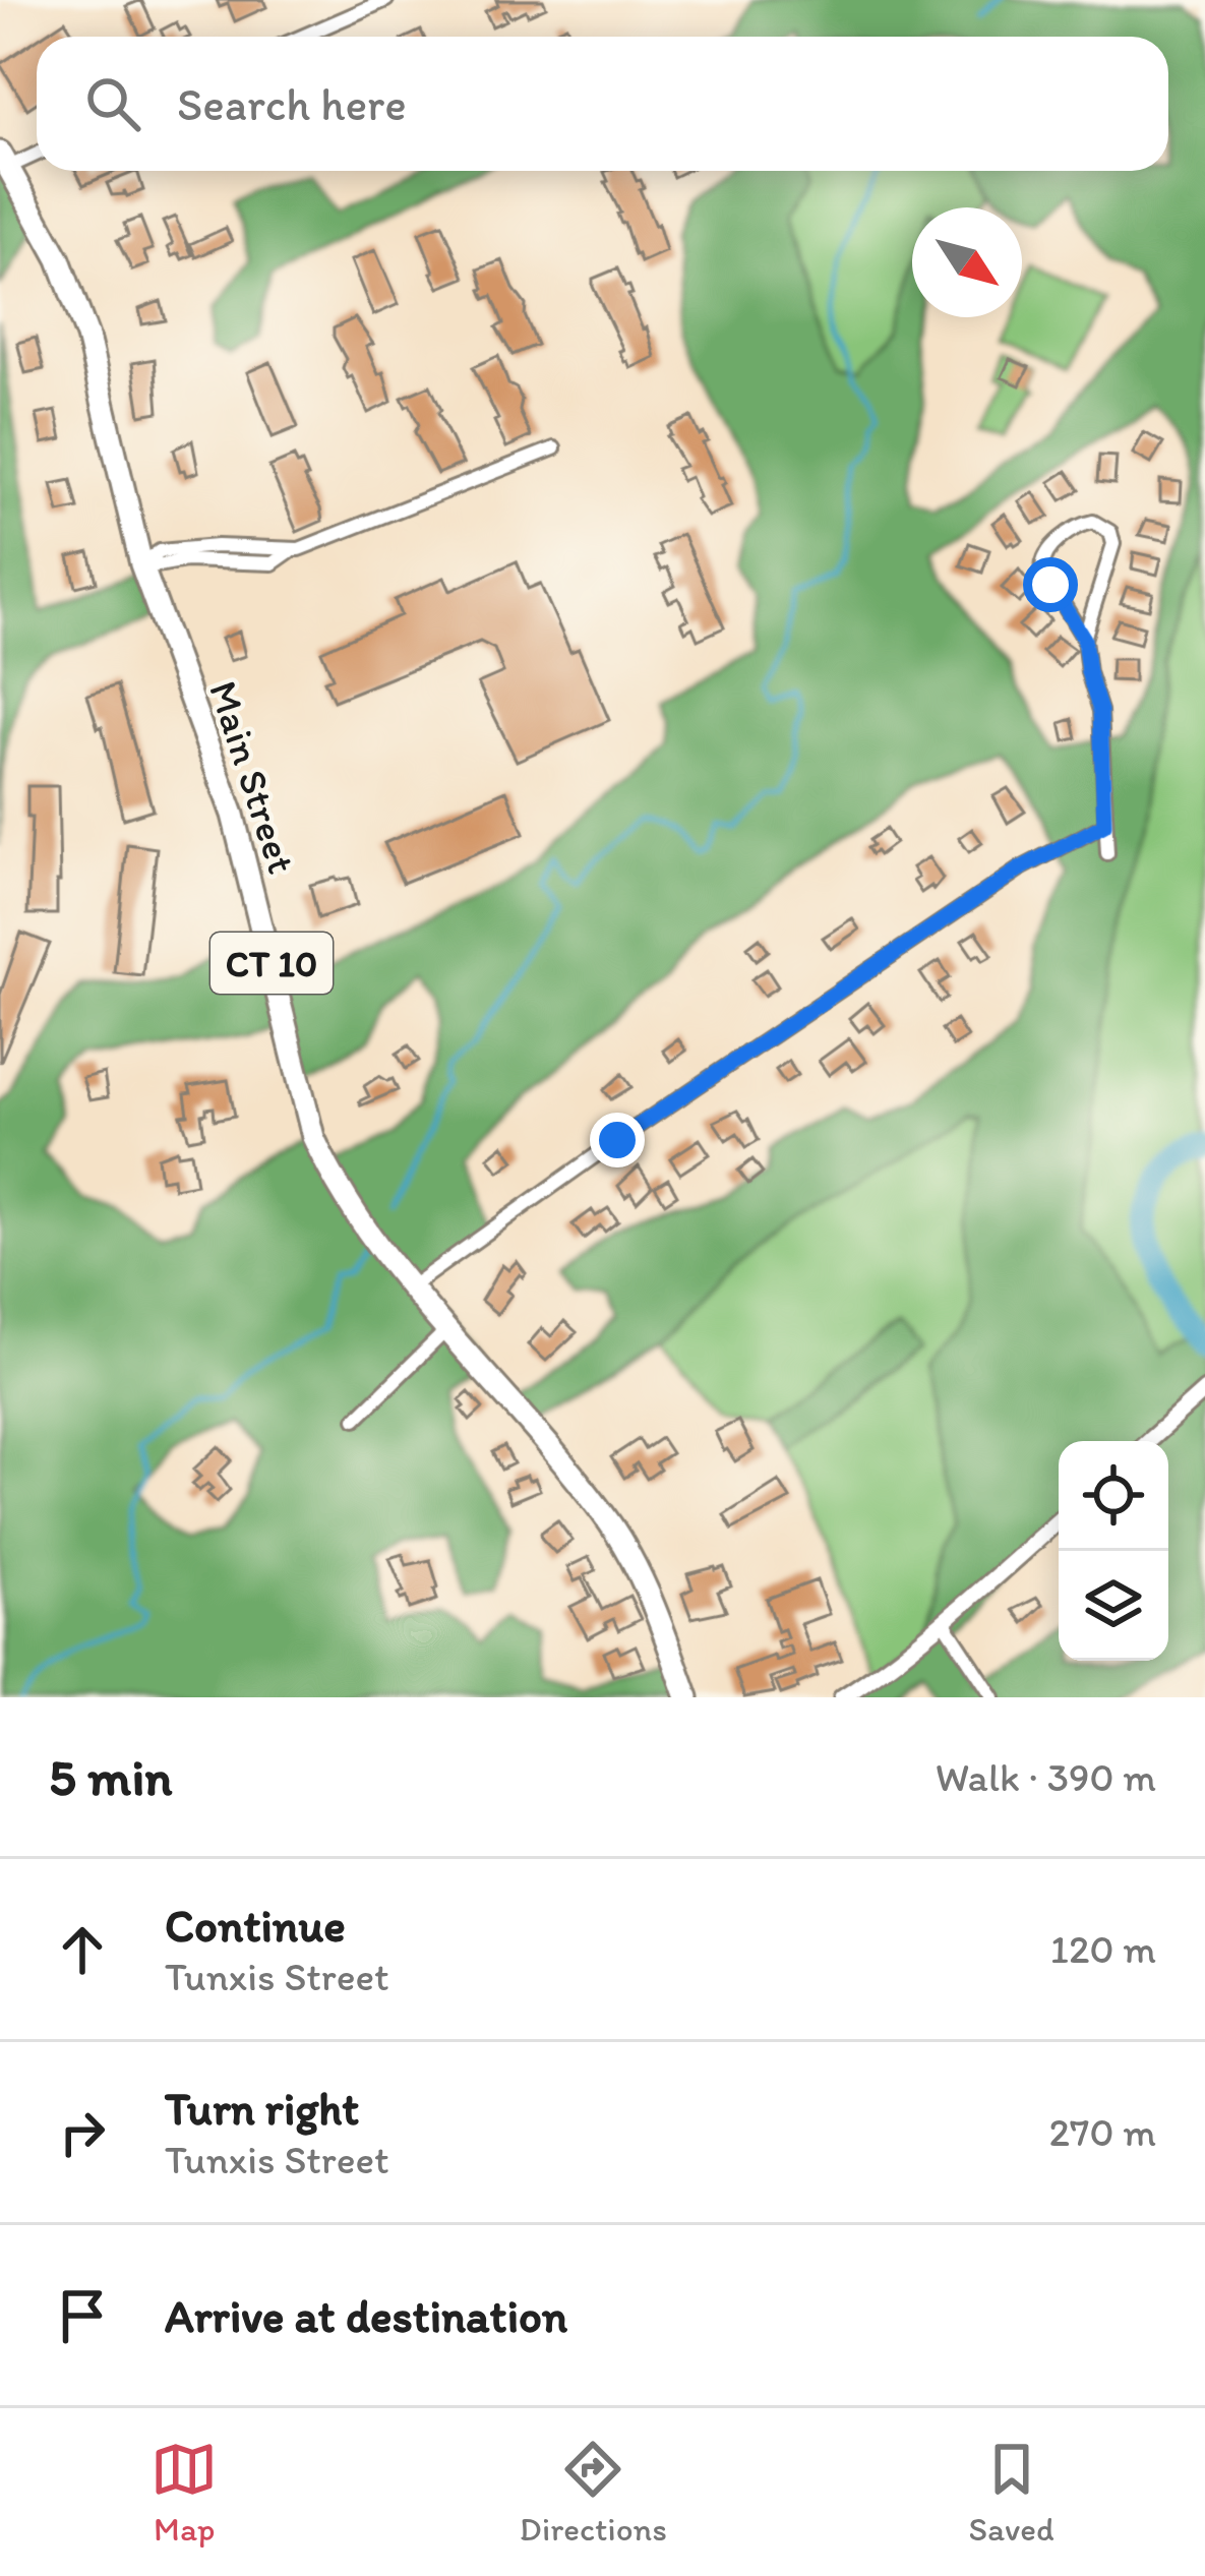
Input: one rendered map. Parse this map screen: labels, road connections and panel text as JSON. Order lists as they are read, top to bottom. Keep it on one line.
{"streets":{"highway":["Main Street","CT 10"]},"north":"bottom right","page":{"search":"Search here","heading":["5 min","Walk · 390 m"],"list":[["Continue","Tunxis Street","120 m"],["Turn right","Tunxis Street","270 m"],"Arrive at destination"],"nav":["Map","Directions","Saved"]}}
